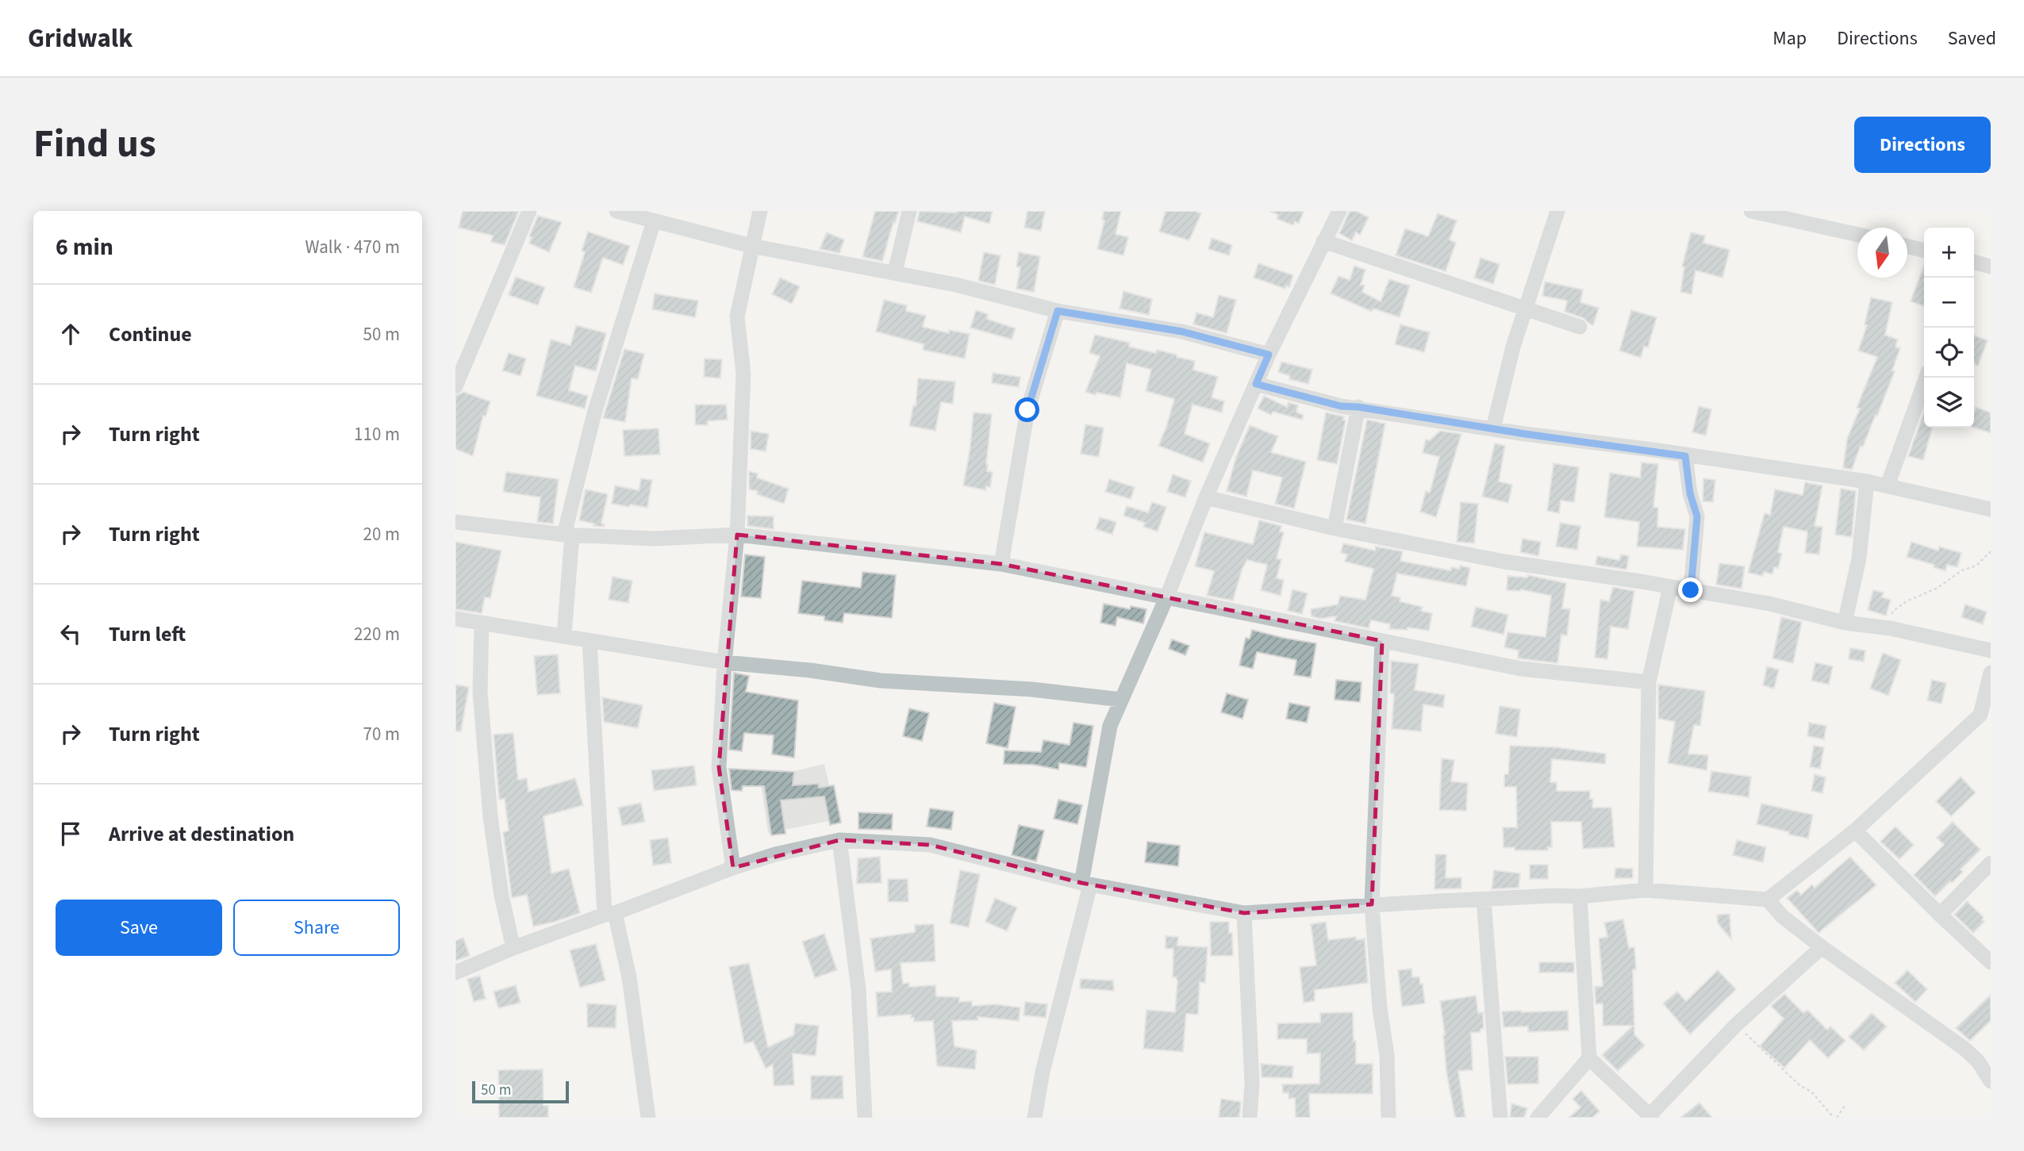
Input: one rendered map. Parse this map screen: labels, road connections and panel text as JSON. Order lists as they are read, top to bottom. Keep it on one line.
{"scale_bar":"50 m","north":"bottom","page":{"header":"Gridwalk","nav":["Map","Directions","Saved"],"title":"Find us","buttons":["Directions",["Save","Share"]],"heading":["6 min","Walk · 470 m"],"map_buttons":["+","−"],"list":[["Continue","50 m"],["Turn right","110 m"],["Turn right","20 m"],["Turn left","220 m"],["Turn right","70 m"],"Arrive at destination"],"scale":"50 m"}}
